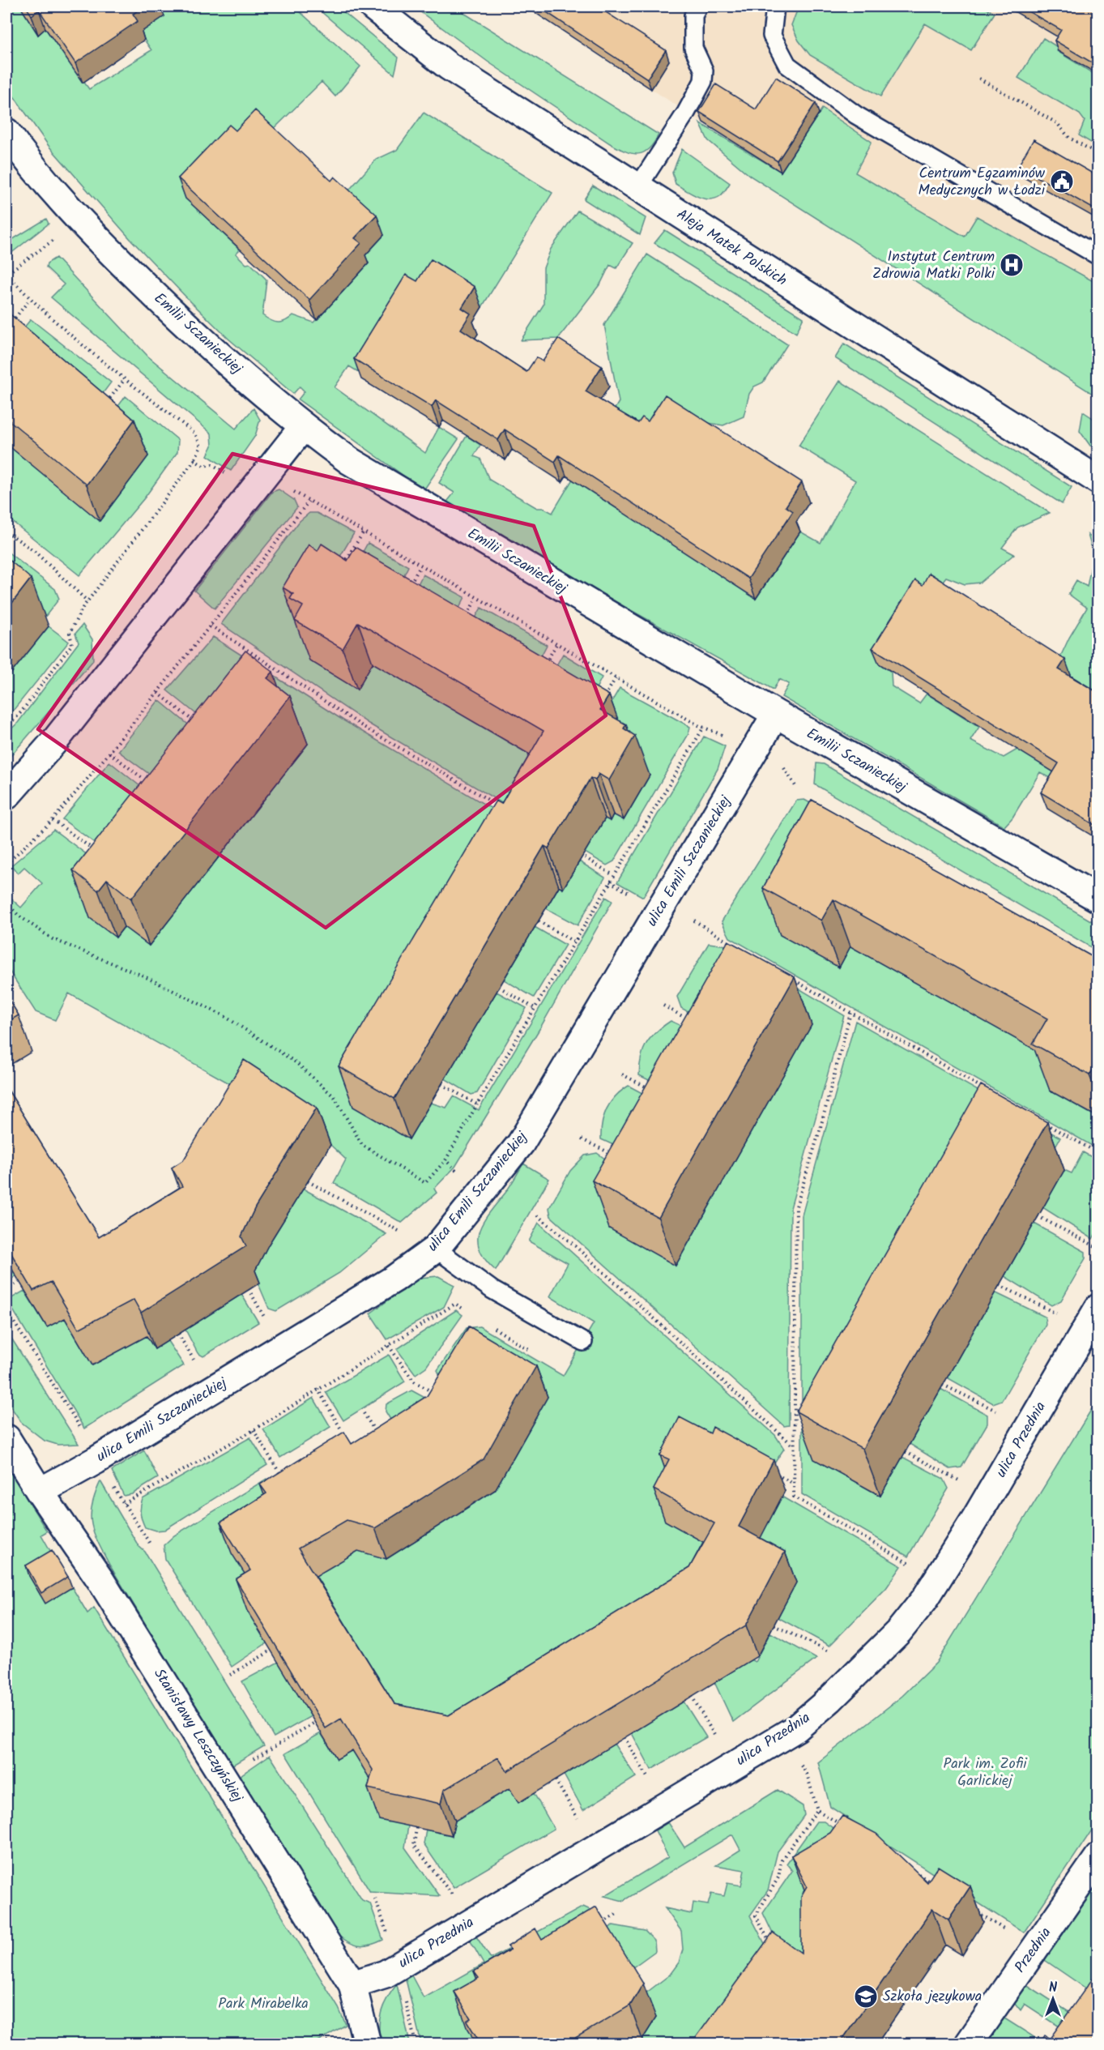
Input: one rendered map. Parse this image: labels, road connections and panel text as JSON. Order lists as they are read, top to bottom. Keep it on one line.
{"streets":{"street":["Aleja Matek Polskich","Emilii Sczanieckiej","ulica Emili Szczanieckiej","ulica Przednia","Stanisławy Leszczyńskiej","Przednia"]},"crossings":[["Emilii Sczanieckiej","ulica Emili Szczanieckiej"],["ulica Emili Szczanieckiej","Stanisławy Leszczyńskiej"],["ulica Przednia","Stanisławy Leszczyńskiej"]],"parks":["Park im. Zofii Garlickiej","Park Mirabelka"],"places":{"public building":["Centrum Egzaminów Medycznych w Łodzi"],"hospital":["Instytut Centrum Zdrowia Matki Polki"],"school or university":["Szkoła językowa"]},"north":"top"}
